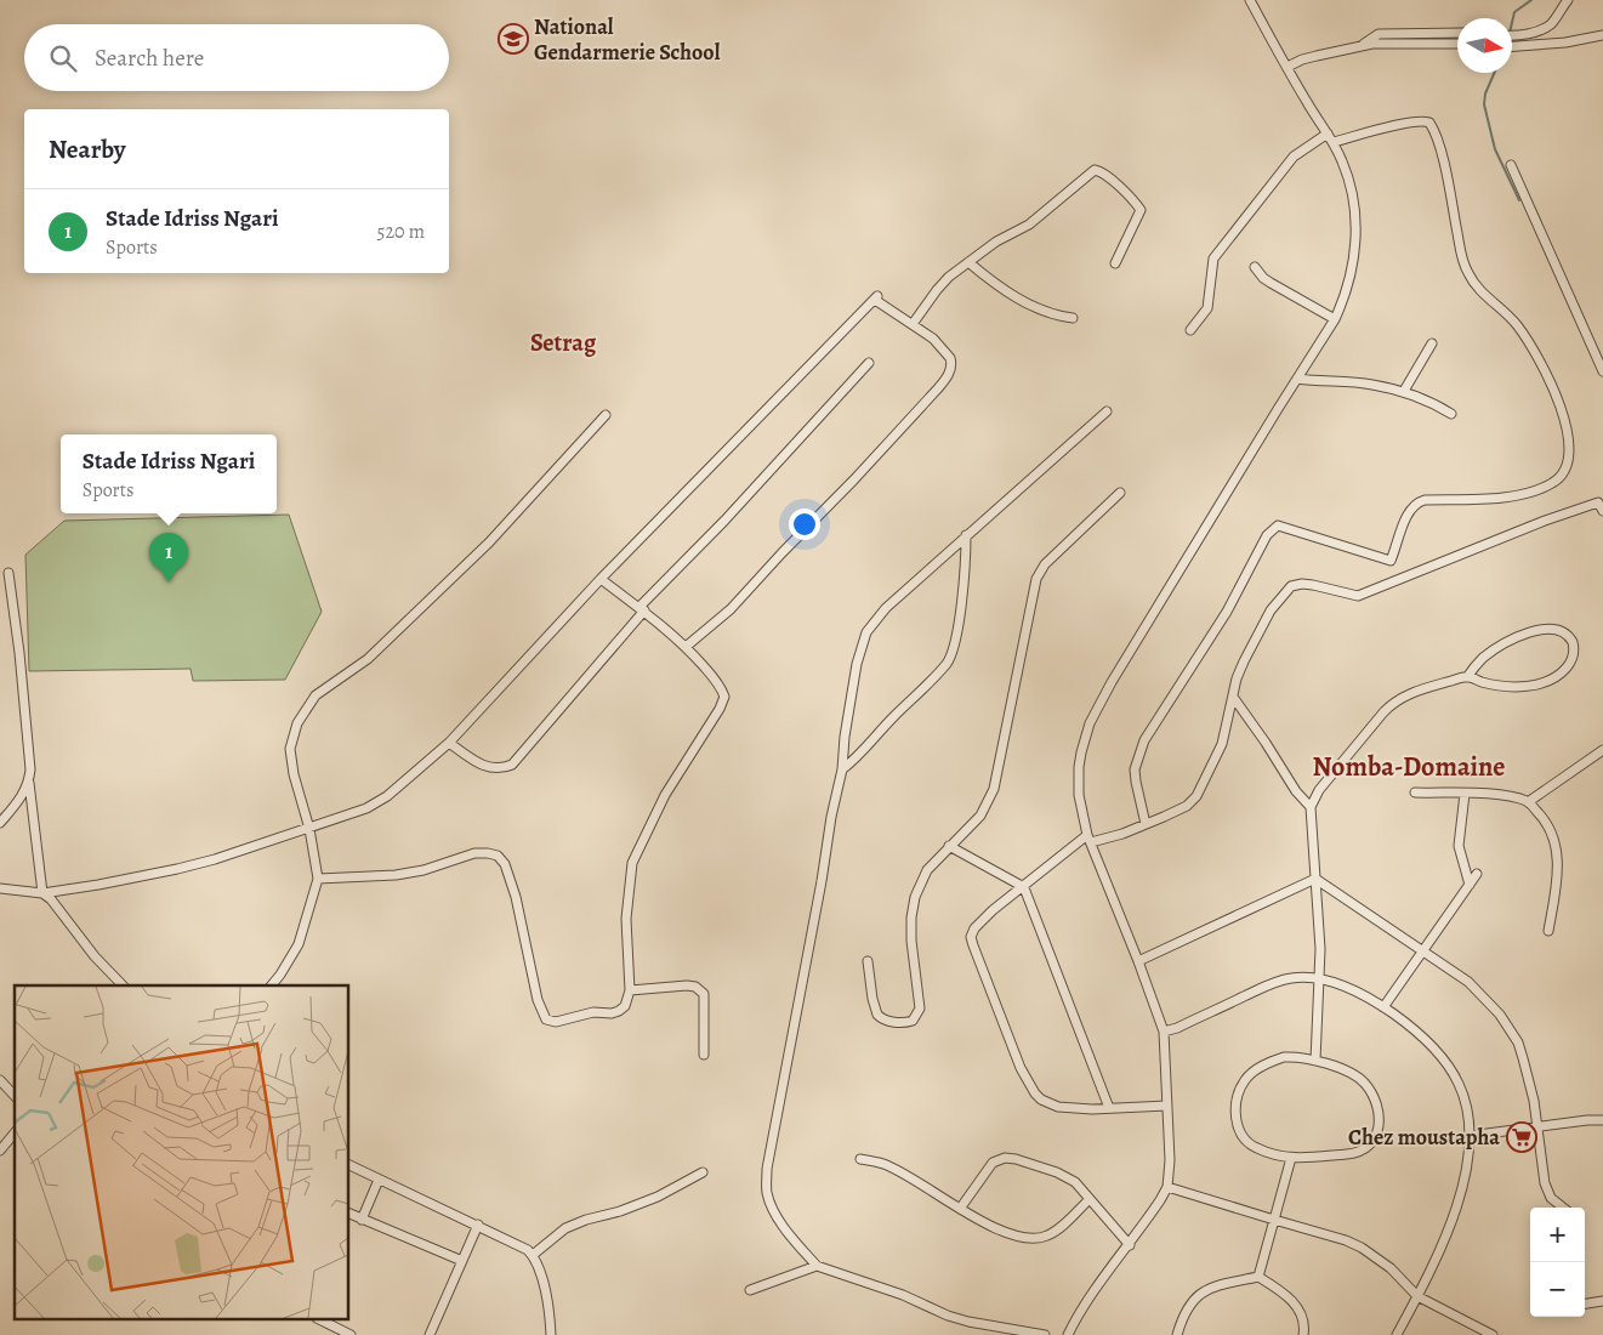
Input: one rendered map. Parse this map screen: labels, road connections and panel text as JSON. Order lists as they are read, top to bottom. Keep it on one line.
{"districts":["Setrag","Nomba-Domaine"],"places":{"school or university":["National Gendarmerie School"],"supermarket":["Chez moustapha"]},"north":"right","page":{"search":"Search here","heading":"Nearby","list":[{"mark":"1","name":"Stade Idriss Ngari","note":"Sports","value":"520 m"}],"popup":["Stade Idriss Ngari","Sports"],"pins":"1","map_buttons":["+","−"]}}
